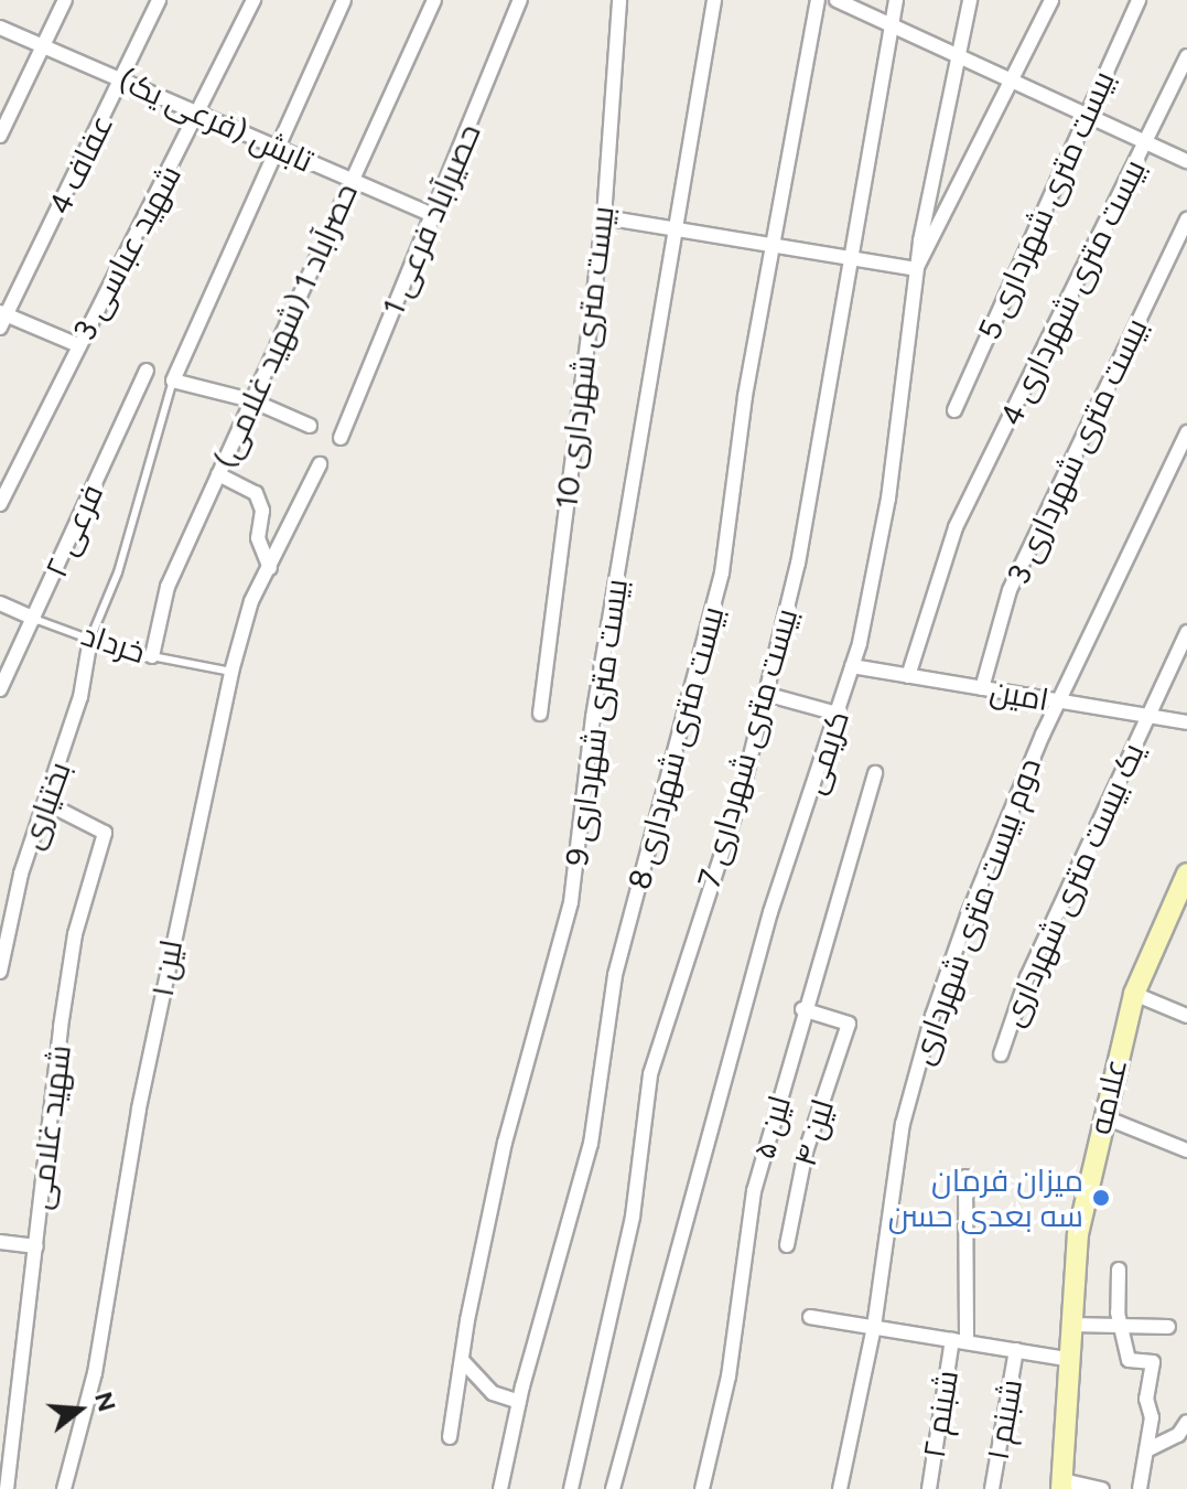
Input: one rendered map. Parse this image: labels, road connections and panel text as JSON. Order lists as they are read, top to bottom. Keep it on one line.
{"streets":{"street":["تابش (فرعی یک)","عفاف 4","بیست متری شهرداری 5","حصیرآباد فرعی 1","شهید عباسی 3","بیست متری شهرداری 4","حصرآباد 1 (شهید غلامی)","بیست متری شهرداری 10","بیست متری شهرداری 3","۲ فرعی","خرداد","امین","بیست متری شهرداری 9","بیست متری شهرداری 8","بیست متری شهرداری 7","کریمی","بختیاری","یک بیست متری شهرداری","دوم بیست متری شهرداری","لین ۱","علامه","شهید غلامی","لین ۵","لین ۴","شبنم ۲","شبنم ۱"]},"crossings":[["تابش (فرعی یک)","عفاف 4"],["تابش (فرعی یک)","حصیرآباد فرعی 1"],["تابش (فرعی یک)","شهید عباسی 3"],["تابش (فرعی یک)","حصرآباد 1 (شهید غلامی)"],["بیست متری شهرداری 4","امین"],["حصرآباد 1 (شهید غلامی)","خرداد"],["بیست متری شهرداری 3","امین"],["۲ فرعی","خرداد"],["خرداد","بختیاری"],["خرداد","لین ۱"],["امین","کریمی"],["امین","یک بیست متری شهرداری"],["امین","دوم بیست متری شهرداری"],["بختیاری","شهید غلامی"],["لین ۵","لین ۴"]],"places":["میزان فرمان سه بعدی حسن"],"north":"right"}
